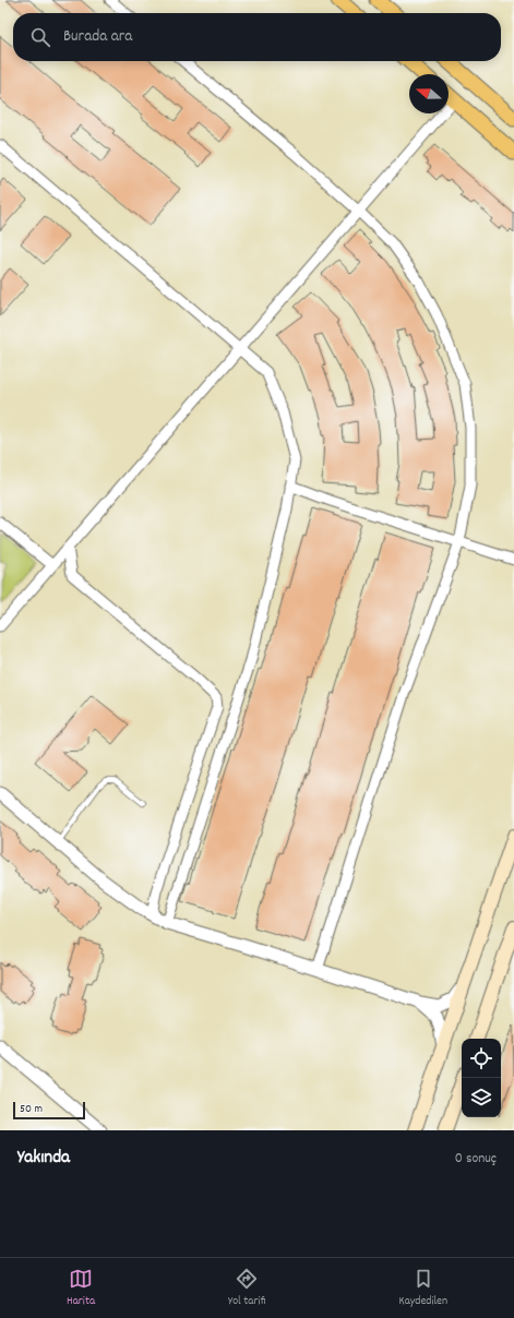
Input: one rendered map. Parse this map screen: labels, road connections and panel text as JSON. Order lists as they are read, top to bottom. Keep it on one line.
{"scale_bar":"50 m","north":"left","page":{"search":"Burada ara","scale":"50 m","heading":["Yakında","0 sonuç"],"nav":["Harita","Yol tarifi","Kaydedilen"]}}
